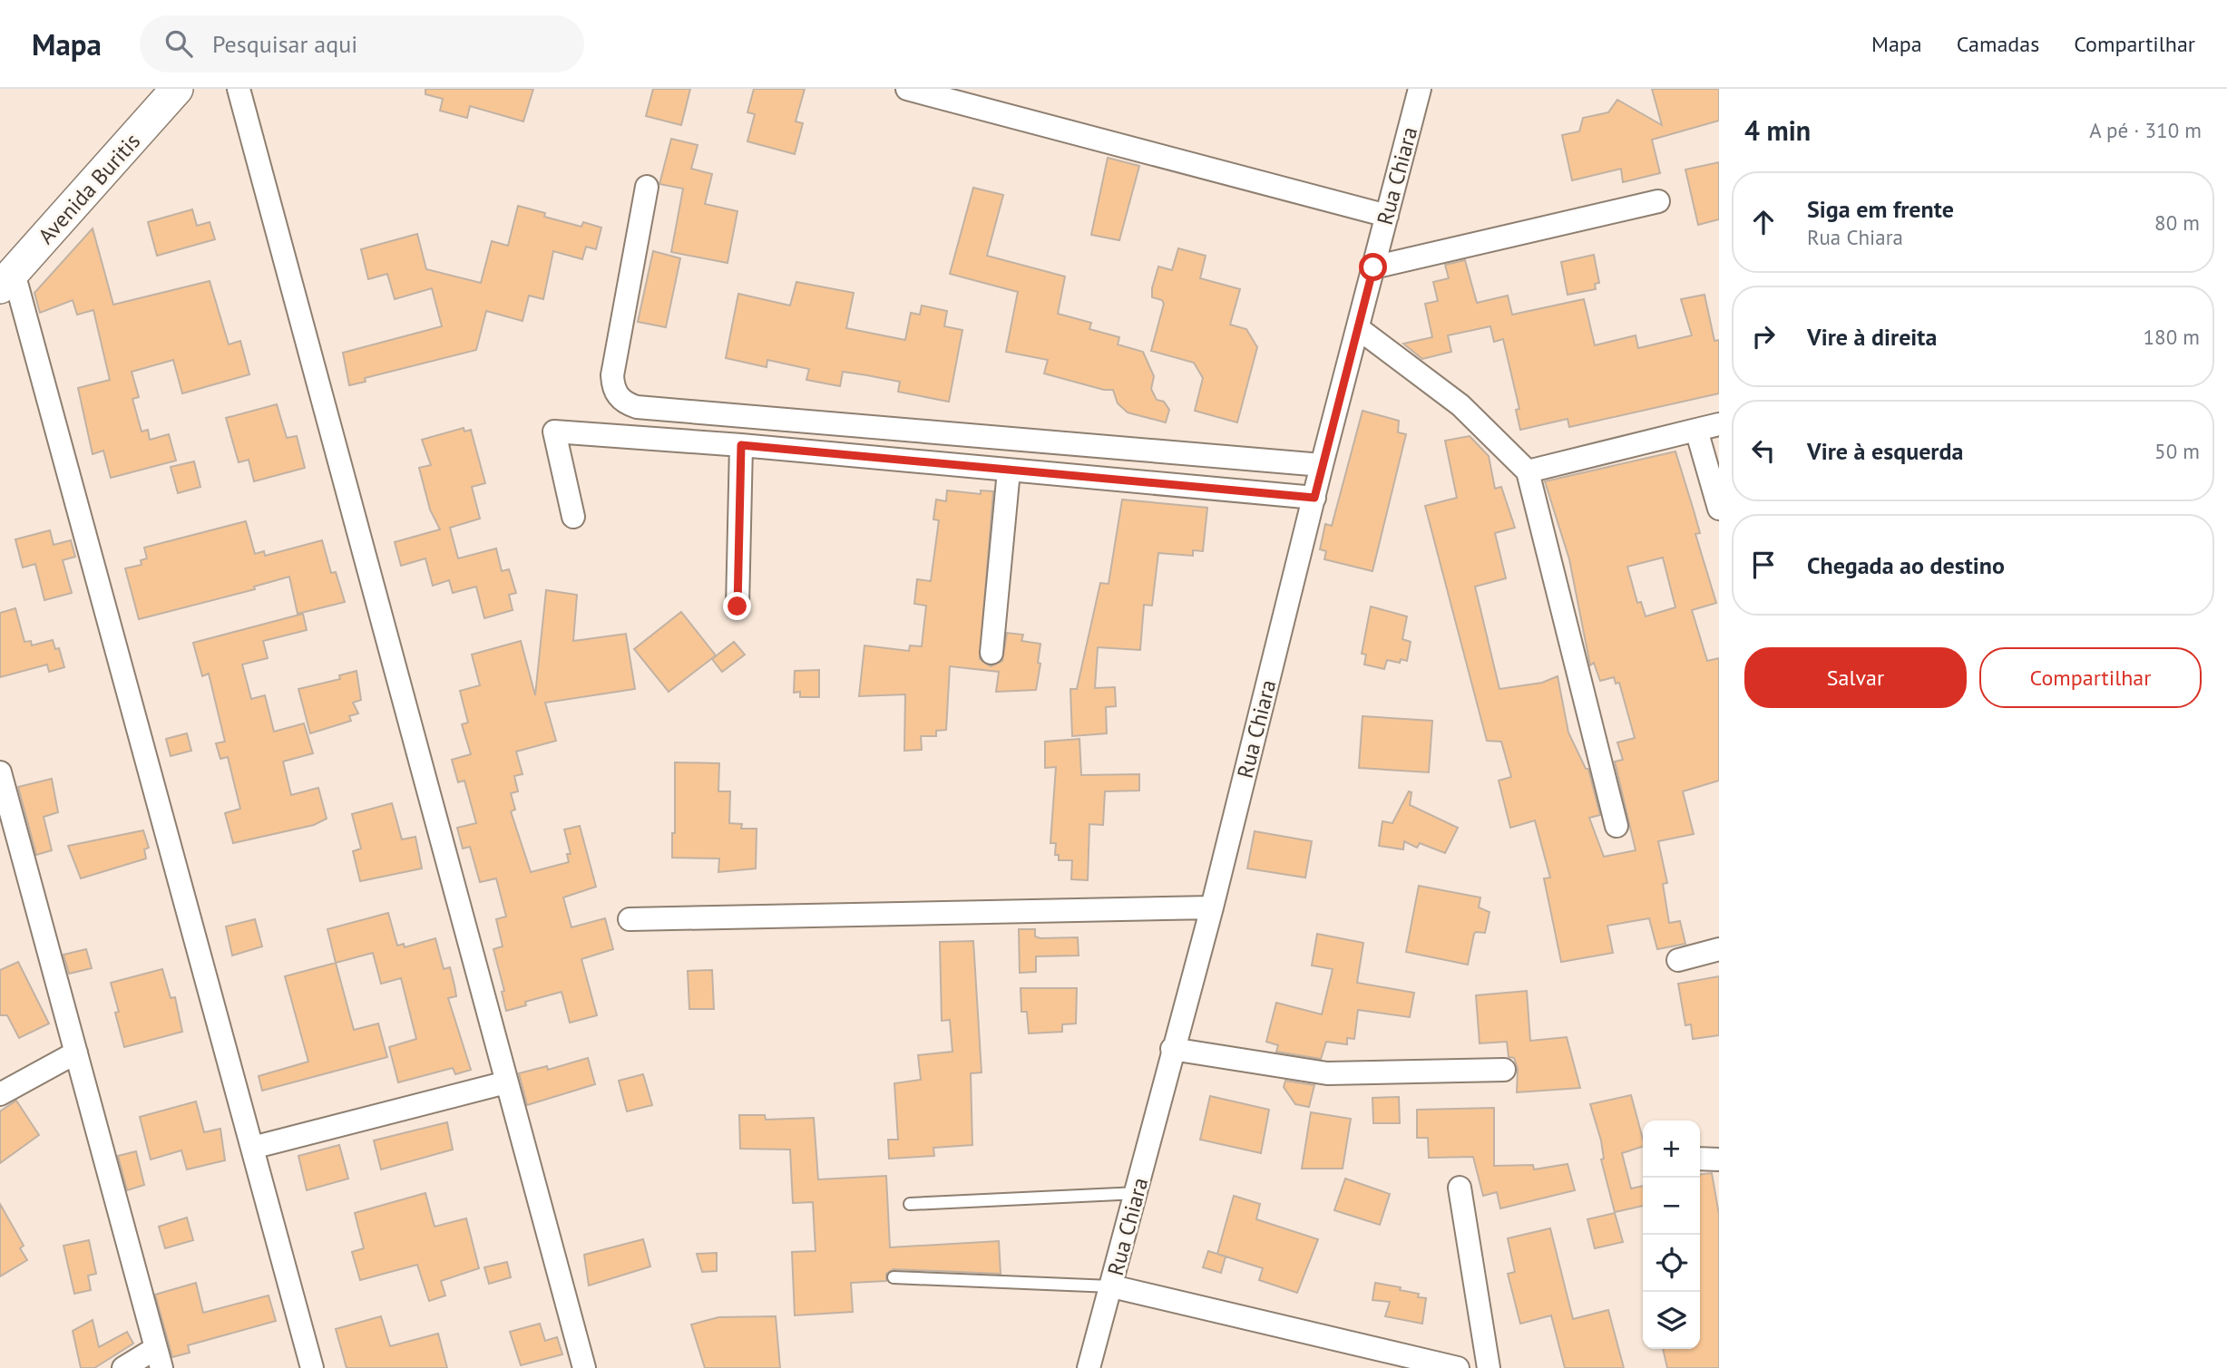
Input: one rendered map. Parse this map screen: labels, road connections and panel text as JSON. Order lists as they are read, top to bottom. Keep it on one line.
{"streets":{"street":["Rua Chiara","Avenida Buritis"]},"page":{"header":"Mapa","search":"Pesquisar aqui","nav":["Mapa","Camadas","Compartilhar"],"heading":["4 min","A pé · 310 m"],"list":[["Siga em frente","Rua Chiara","80 m"],["Vire à direita","180 m"],["Vire à esquerda","50 m"],"Chegada ao destino"],"buttons":["Salvar","Compartilhar"],"map_buttons":["+","−"]}}
